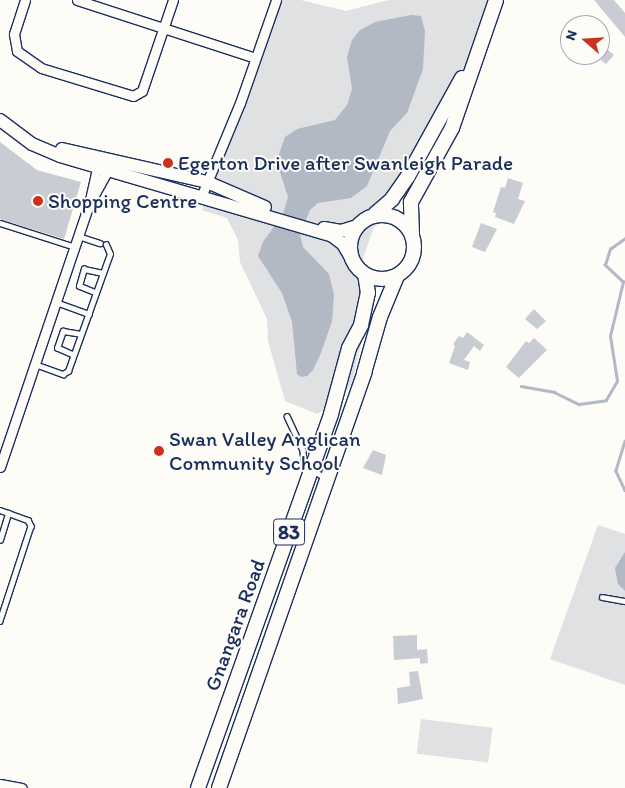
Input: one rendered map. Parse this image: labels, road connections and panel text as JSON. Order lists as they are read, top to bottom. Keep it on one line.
{"streets":{"main road":["83","Gnangara Road"]},"crossings":[["83","Gnangara Road"]],"places":["Egerton Drive after Swanleigh Parade","Shopping Centre","Swan Valley Anglican Community School"],"north":"left"}
